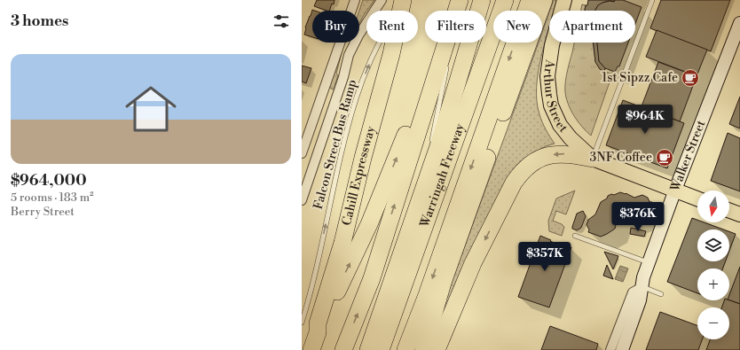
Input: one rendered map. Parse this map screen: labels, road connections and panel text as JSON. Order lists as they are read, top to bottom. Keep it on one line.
{"streets":{"highway":["Warringah Freeway","Cahill Expressway"],"main road":["Arthur Street"],"street":["Walker Street"],"lane":["Falcon Street Bus Ramp"]},"crossings":[["Falcon Street Bus Ramp","Cahill Expressway"]],"one_way":["Falcon Street Bus Ramp"],"places":{"cafe":["1st Sipzz Cafe","3NF Coffee"]},"north":"bottom","page":{"heading":"3 homes","chip":["Buy","Rent","Filters","New","Apartment"],"list":[{"name":"$964,000","note":"5 rooms · 183 m² · Berry Street"}],"price":["$964K","$376K","$357K"],"map_buttons":["+","−"]}}
